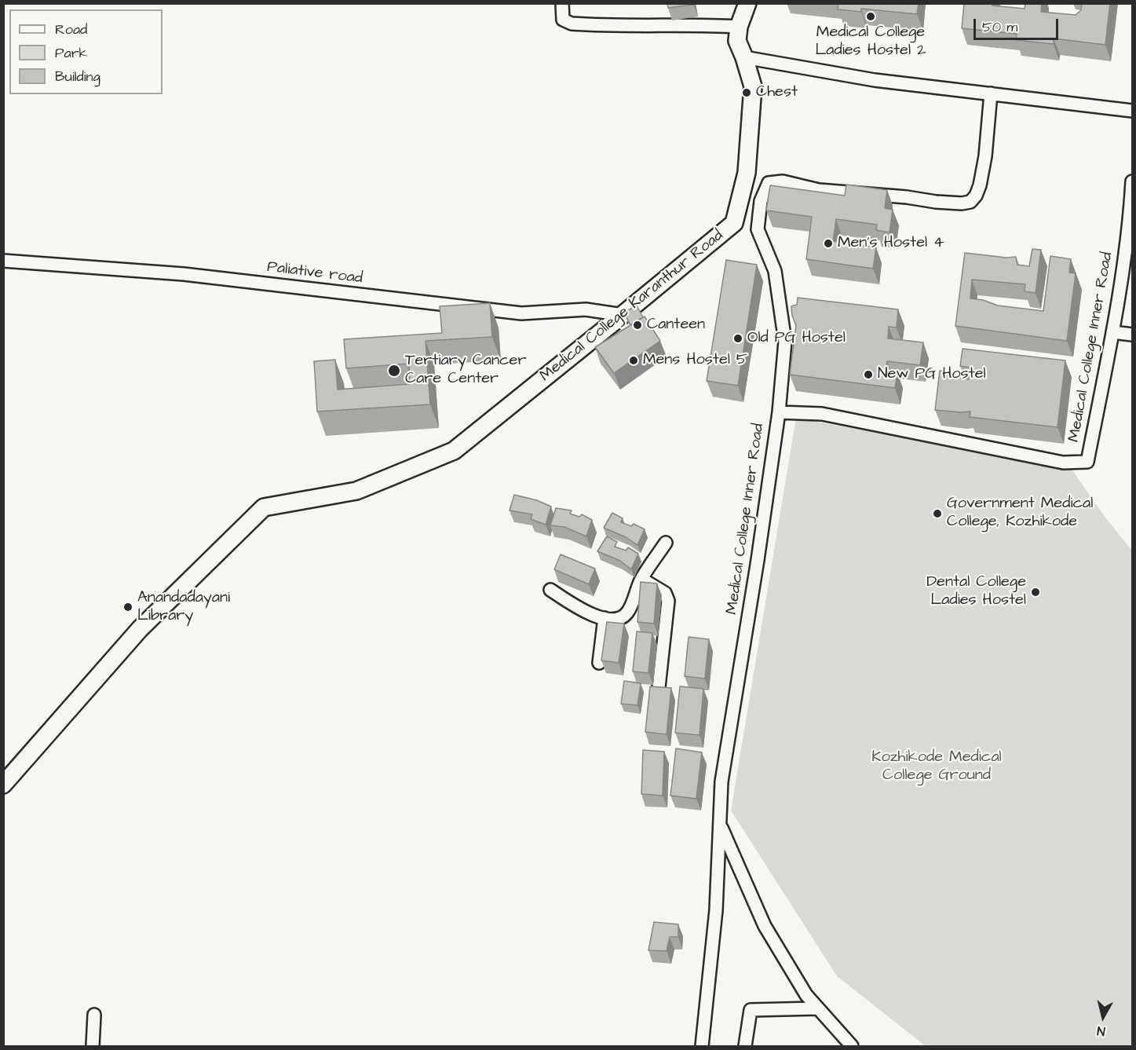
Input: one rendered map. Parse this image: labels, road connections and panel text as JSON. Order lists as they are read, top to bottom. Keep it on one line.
{"streets":{"main road":["Medical College Karanthur Road"],"street":["Paliative road","Medical College Inner Road"]},"crossings":[["Paliative road","Medical College Karanthur Road"]],"parks":["Kozhikode Medical College Ground"],"places":["Medical College Ladies Hostel 2","Chest","Men's Hostel 4","Canteen","Old PG Hostel","Mens Hostel 5","Tertiary Cancer Care Center","New PG Hostel","Government Medical College, Kozhikode","Dental College Ladies Hostel","Anandadayani Library"],"legend":["Road","Park","Building"],"scale_bar":"50 m","north":"bottom"}
